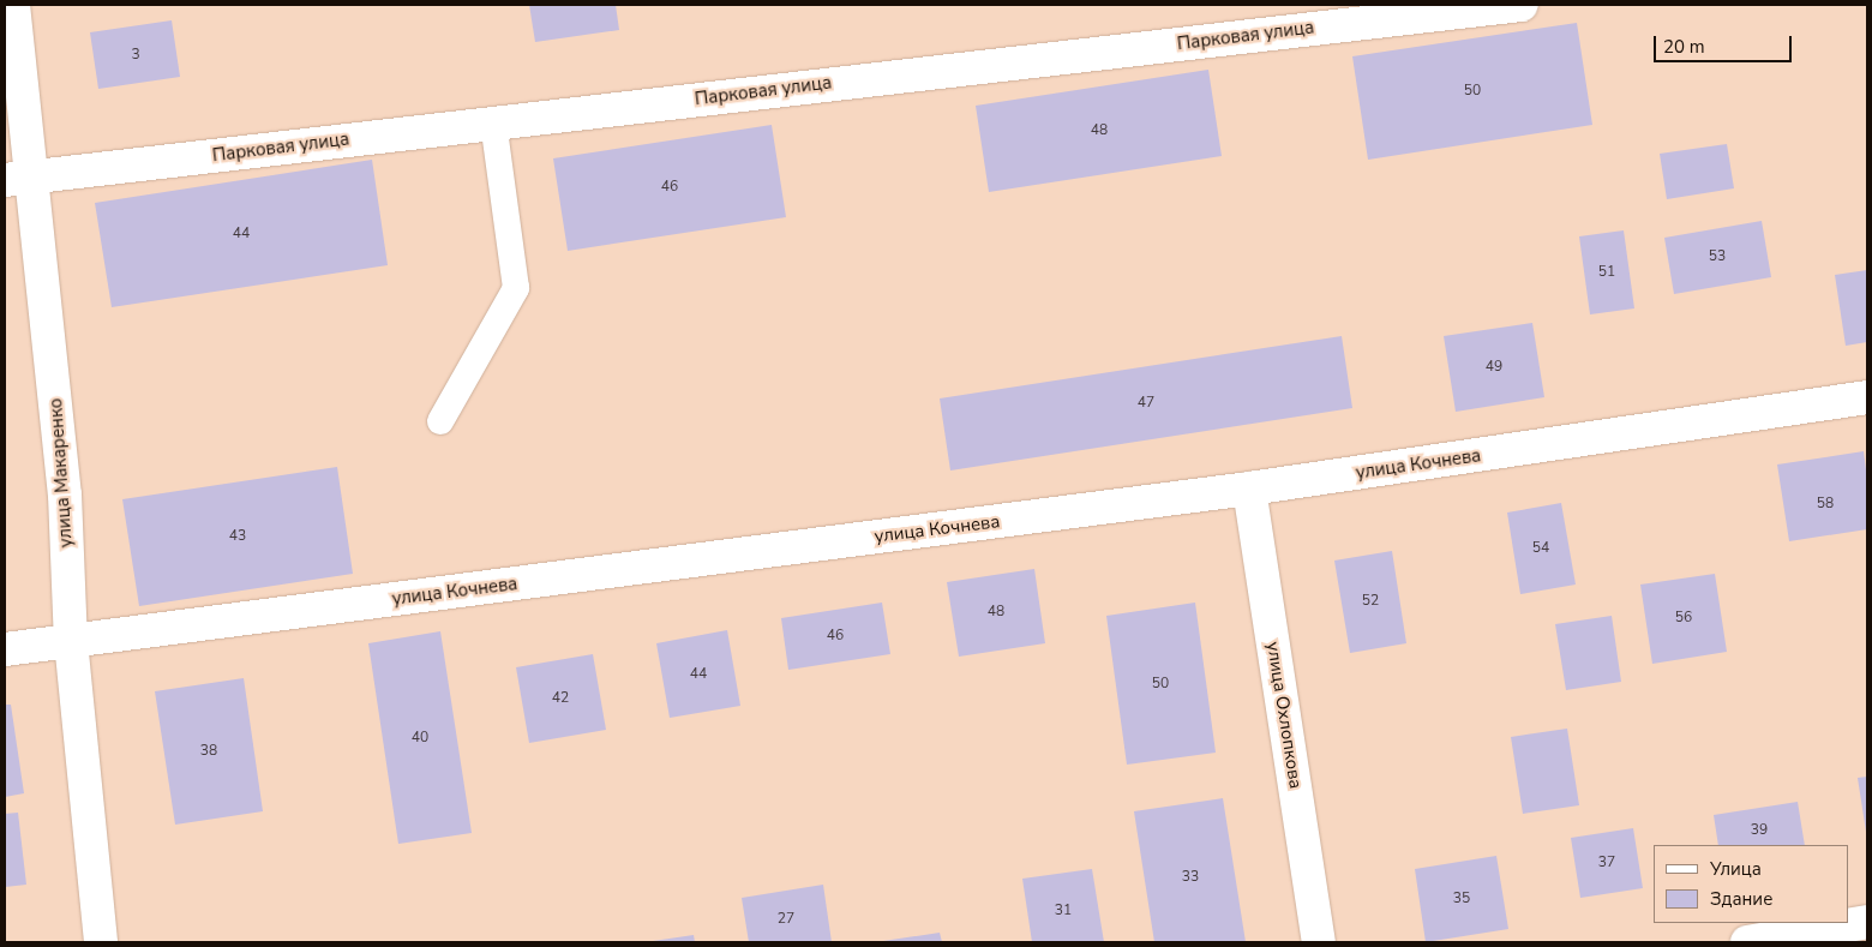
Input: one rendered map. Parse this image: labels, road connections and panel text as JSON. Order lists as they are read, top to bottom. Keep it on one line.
{"streets":{"street":["Парковая улица","улица Кочнева","улица Макаренко","улица Охлопкова"]},"crossings":[["Парковая улица","улица Макаренко"],["улица Кочнева","улица Макаренко"],["улица Кочнева","улица Охлопкова"]],"house_numbers":["3","50","48","46","44","53","51","49","47","58","43","54","52","48","56","46","44","50","42","40","38","39","37","33","35","31","27"],"legend":["Улица","Здание"],"scale_bar":"20 m"}
